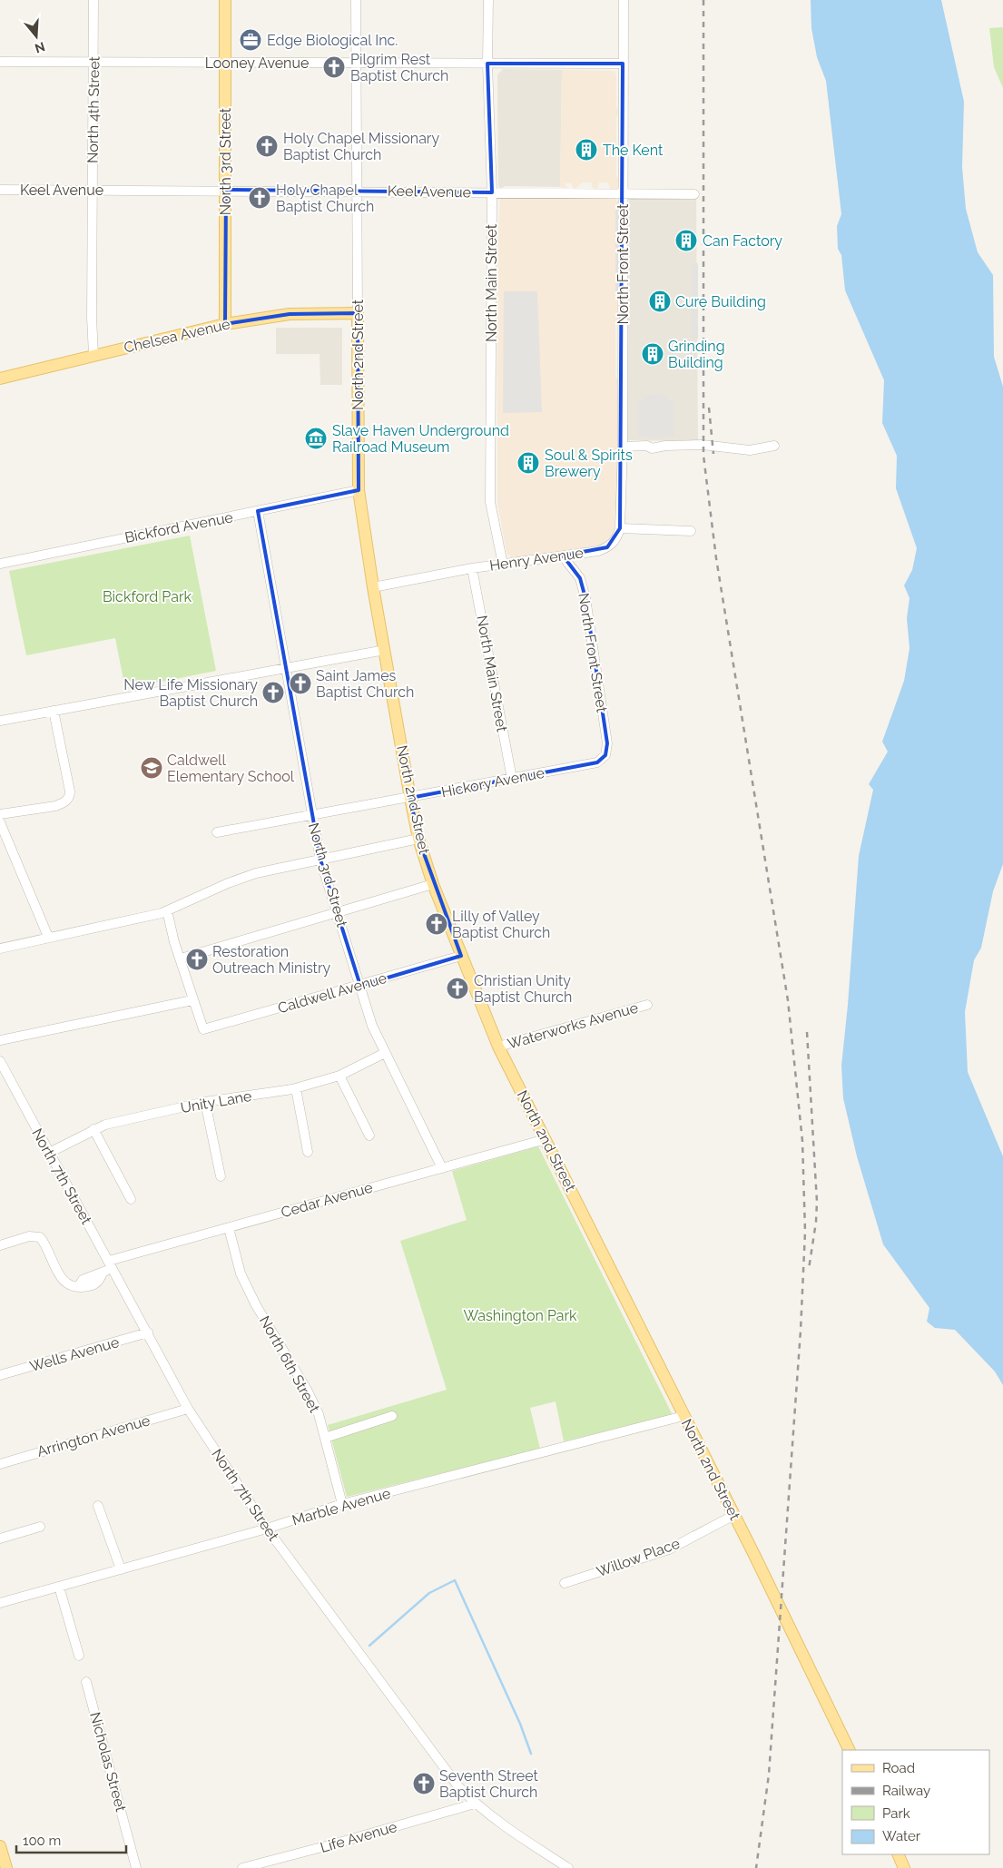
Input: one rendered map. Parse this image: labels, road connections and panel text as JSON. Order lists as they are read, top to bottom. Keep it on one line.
{"streets":{"main road":["North 3rd Street","Chelsea Avenue","North 2nd Street"],"street":["Looney Avenue","North 4th Street","Keel Avenue","North Front Street","North Main Street","Bickford Avenue","Henry Avenue","Hickory Avenue","Caldwell Avenue","Waterworks Avenue","Unity Lane","North 7th Street","Cedar Avenue","Wells Avenue","North 6th Street","Arrington Avenue","Marble Avenue","Willow Place","Nicholas Street","Life Avenue"]},"crossings":[["Looney Avenue","North 4th Street"],["Looney Avenue","North 3rd Street"],["Looney Avenue","North Front Street"],["Looney Avenue","North Main Street"],["Looney Avenue","North 2nd Street"],["North 4th Street","Keel Avenue"],["North 4th Street","Chelsea Avenue"],["North 3rd Street","Keel Avenue"],["North 3rd Street","Chelsea Avenue"],["North 3rd Street","Bickford Avenue"],["North 3rd Street","Hickory Avenue"],["North 3rd Street","Caldwell Avenue"],["North 3rd Street","Unity Lane"],["North 3rd Street","Cedar Avenue"],["Keel Avenue","North Front Street"],["Keel Avenue","North Main Street"],["Keel Avenue","North 2nd Street"],["North Front Street","Henry Avenue"],["North Front Street","Hickory Avenue"],["North Main Street","Henry Avenue"],["North Main Street","Hickory Avenue"],["Chelsea Avenue","North 2nd Street"],["North 2nd Street","Bickford Avenue"],["North 2nd Street","Henry Avenue"],["North 2nd Street","Hickory Avenue"],["North 2nd Street","Caldwell Avenue"],["North 2nd Street","Waterworks Avenue"],["North 2nd Street","Cedar Avenue"],["North 2nd Street","Marble Avenue"],["North 2nd Street","Willow Place"],["Unity Lane","North 7th Street"],["North 7th Street","Cedar Avenue"],["North 7th Street","Wells Avenue"],["North 7th Street","Arrington Avenue"],["North 7th Street","Marble Avenue"],["North 7th Street","Life Avenue"],["Cedar Avenue","North 6th Street"],["North 6th Street","Marble Avenue"]],"parks":["Bickford Park","Washington Park"],"places":{"office":["Edge Biological Inc."],"church":["Pilgrim Rest Baptist Church","Holy Chapel Missionary Baptist Church","Holy Chapel Baptist Church","Saint James Baptist Church","New Life Missionary Baptist Church","Lilly of Valley Baptist Church","Restoration Outreach Ministry","Christian Unity Baptist Church","Seventh Street Baptist Church"],"building":["The Kent","Can Factory","Cure Building","Grinding Building","Soul & Spirits Brewery"],"museum":["Slave Haven Underground Railroad Museum"],"school or university":["Caldwell Elementary School"]},"legend":["Road","Railway","Park","Water"],"scale_bar":"100 m","north":"bottom"}
